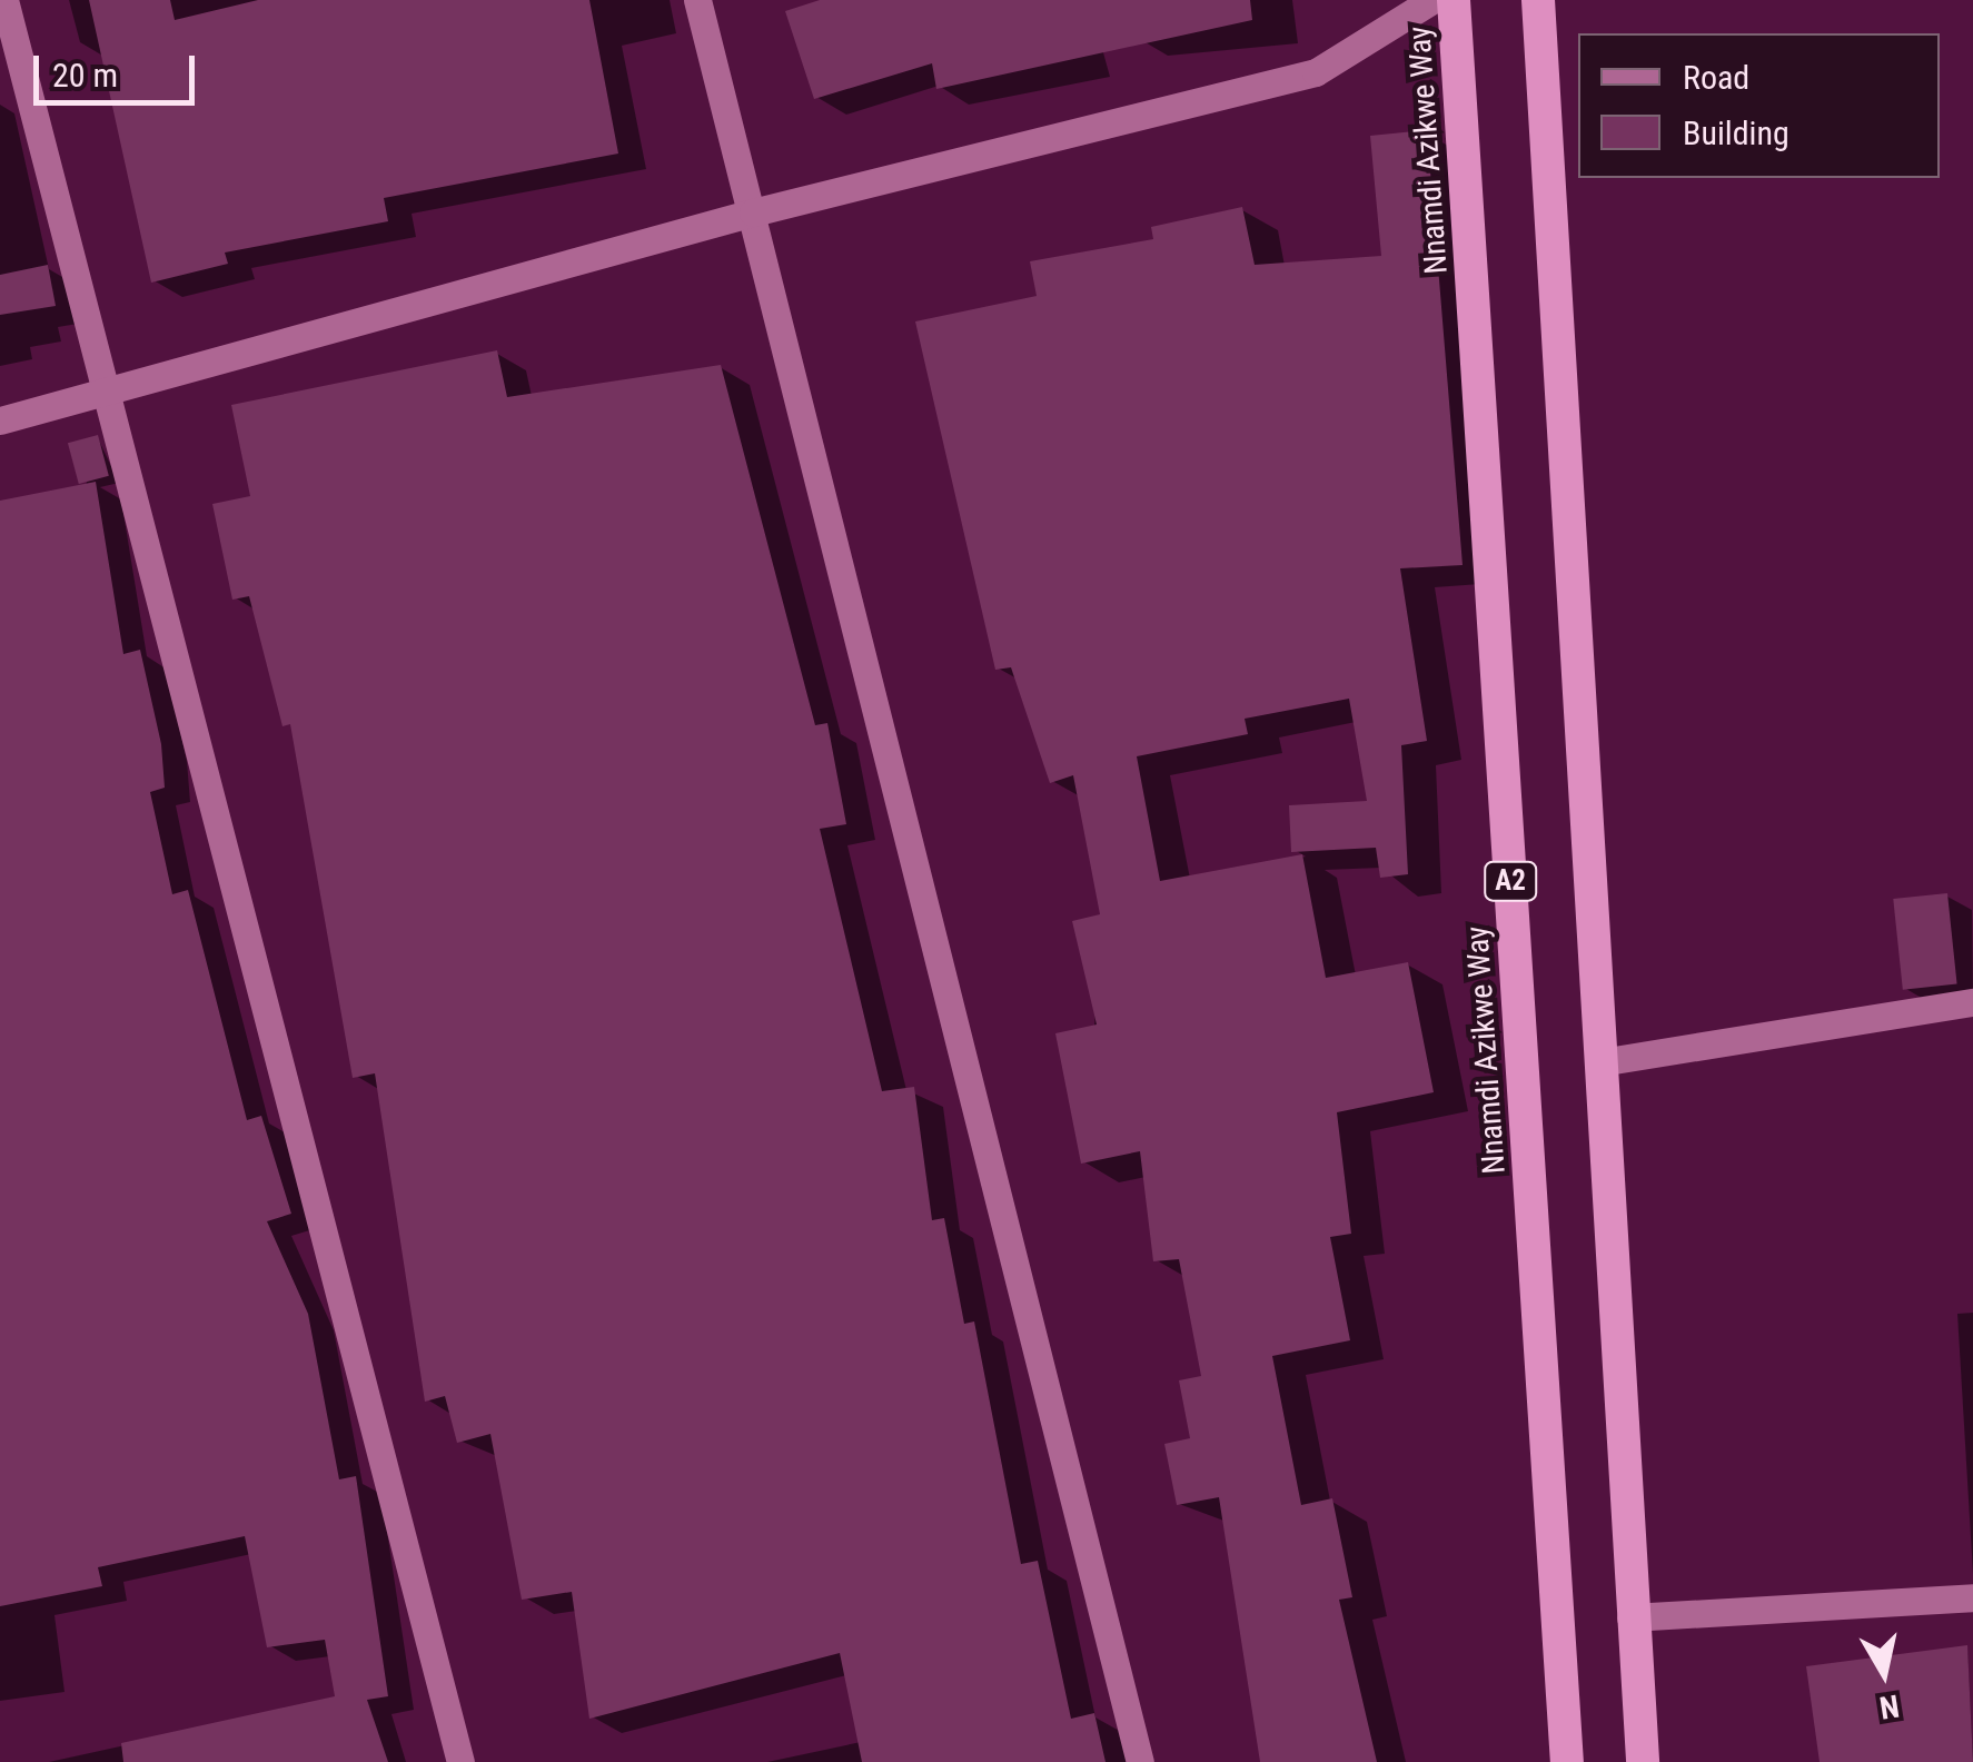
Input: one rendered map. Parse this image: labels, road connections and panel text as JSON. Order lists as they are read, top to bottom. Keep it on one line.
{"streets":{"highway":["Nnamdi Azikwe Way","A2"]},"legend":["Road","Building"],"scale_bar":"20 m","north":"bottom"}
